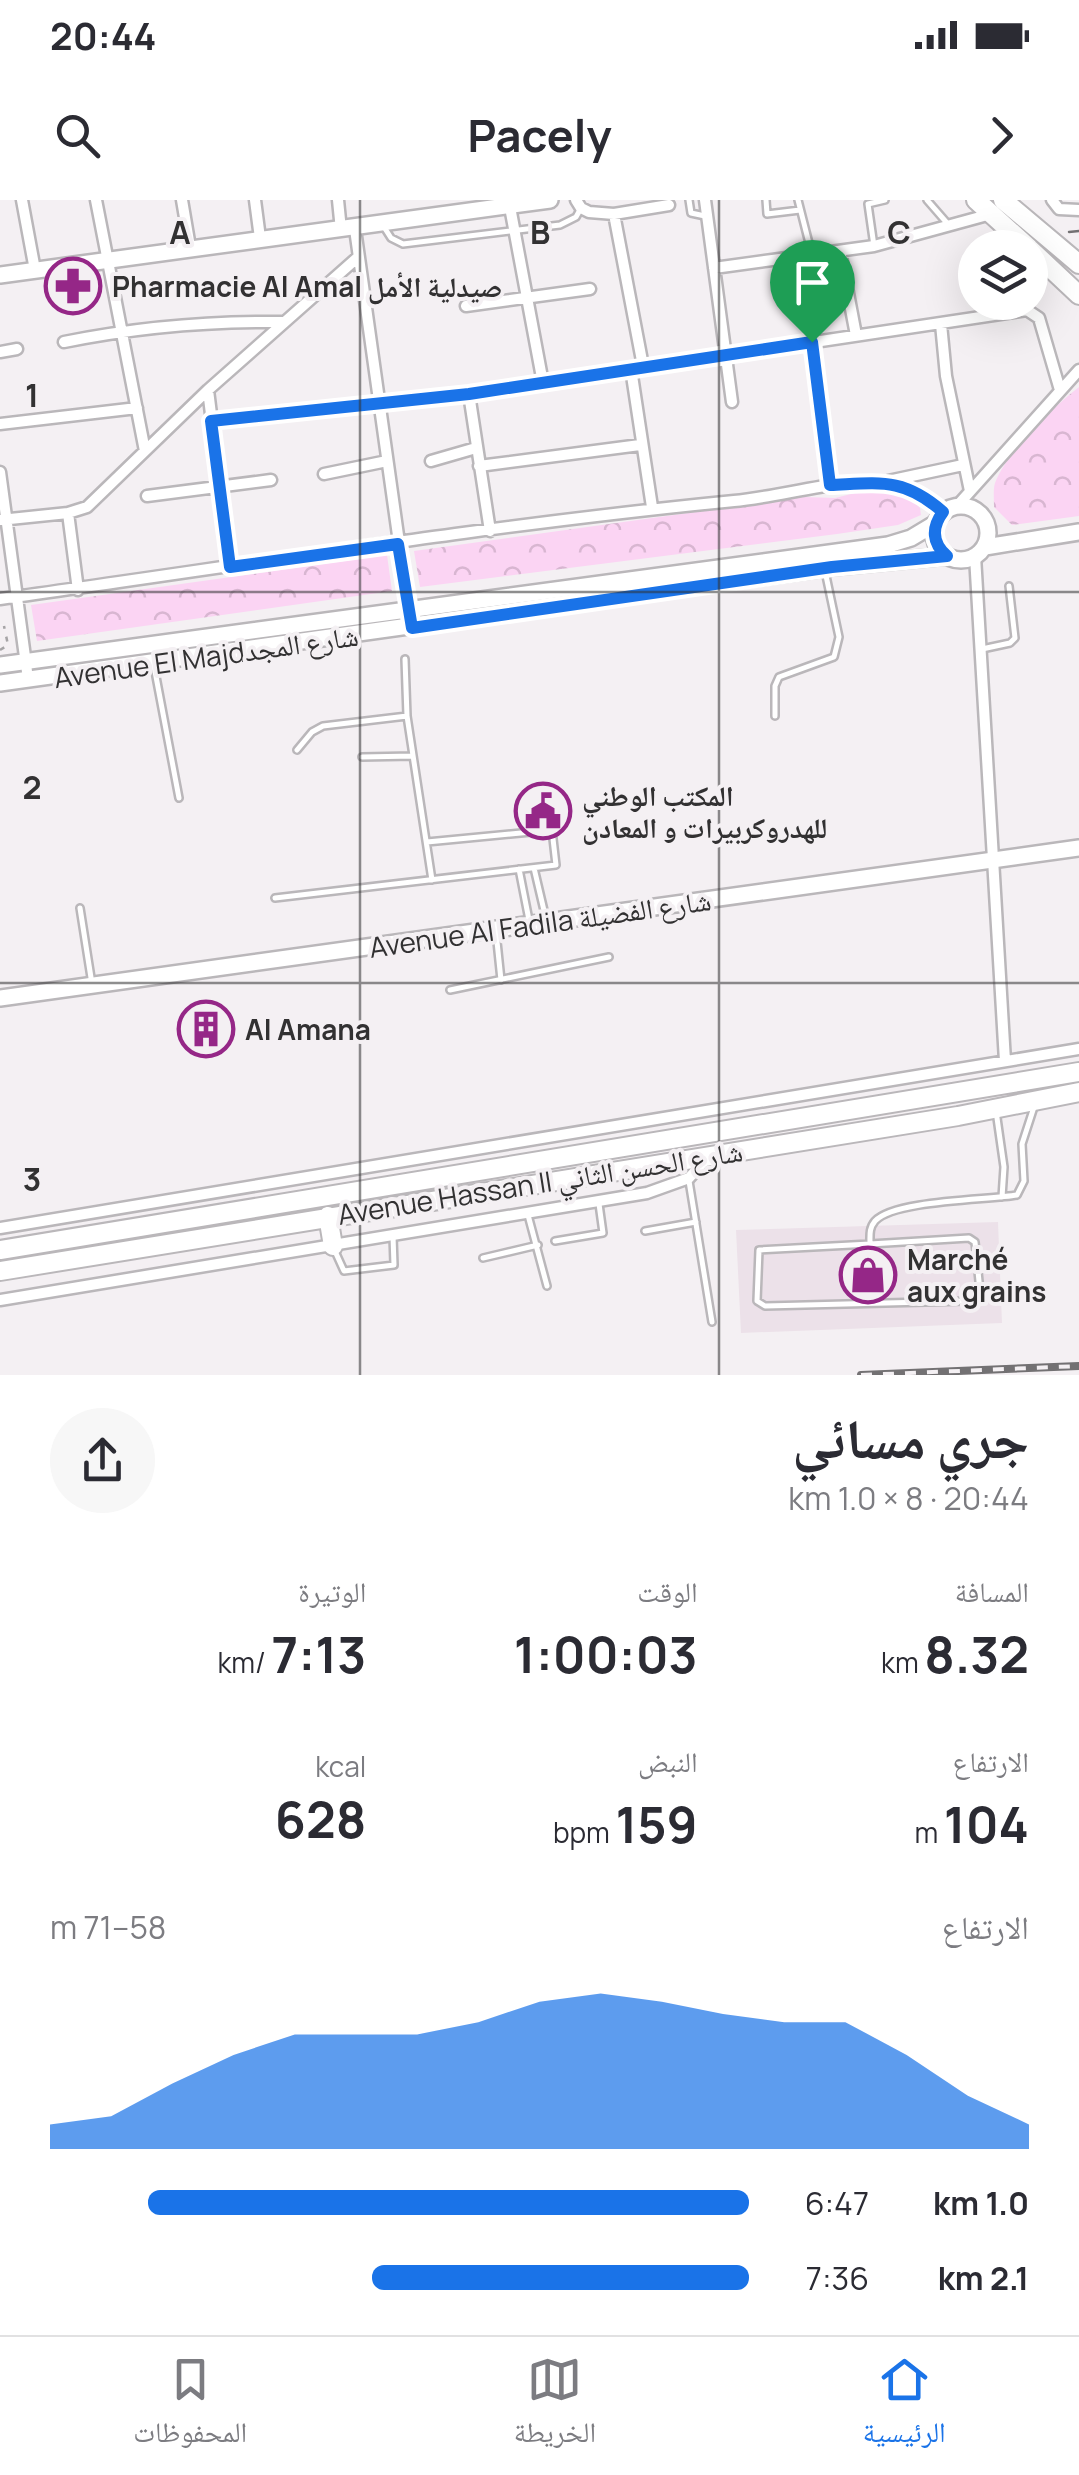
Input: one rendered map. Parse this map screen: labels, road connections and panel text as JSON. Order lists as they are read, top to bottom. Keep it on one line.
{"streets":{"main road":["Avenue El Majdشارع المجد","Avenue Al Fadila شارع الفضيلة","Avenue Hassan II شارع الحسن الثاني"]},"places":{"pharmacy":["Pharmacie Al Amal صيدلية الأمل"],"public building":["المكتب الوطني للهدروكربيرات و المعادن"],"building":["Al Amana"],"shop":["Marché aux grains"]},"page":{"status":"20:44","header":"Pacely","heading":["جري مسائي","20:44 · 8 × 1.0 km"],"stats":[["المسافة","8.32 km"],["الوقت","1:00:03"],["الوتيرة","7:13 /km"],["الارتفاع","104 m"],["النبض","159 bpm"],["kcal","628"]],"chart":["الارتفاع","58–71 m"],"list":[{"name":"1.0 km","note":"6:47"},{"name":"2.1 km","note":"7:36"}],"tabs":["الرئيسية","الخريطة","المحفوظات"]},"grid":{"columns":["A","B","C"],"rows":["1","2","3"]}}
